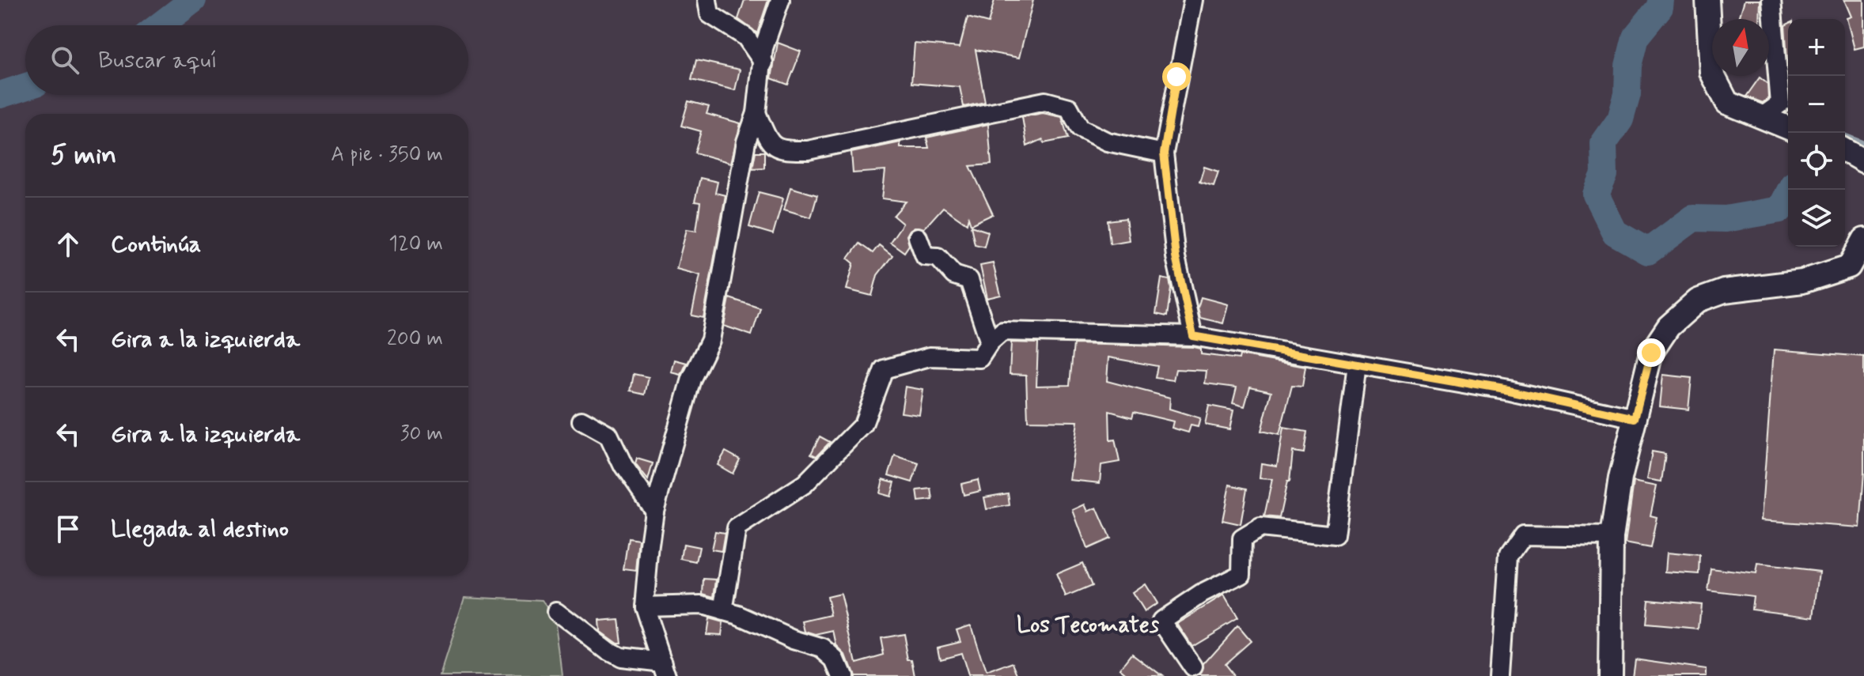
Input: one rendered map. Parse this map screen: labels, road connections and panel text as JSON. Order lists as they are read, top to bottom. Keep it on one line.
{"districts":["Los Tecomates"],"north":"top","page":{"map_buttons":["+","−"],"search":"Buscar aquí","heading":["5 min","A pie · 350 m"],"list":[["Continúa","120 m"],["Gira a la izquierda","200 m"],["Gira a la izquierda","30 m"],"Llegada al destino"]}}
